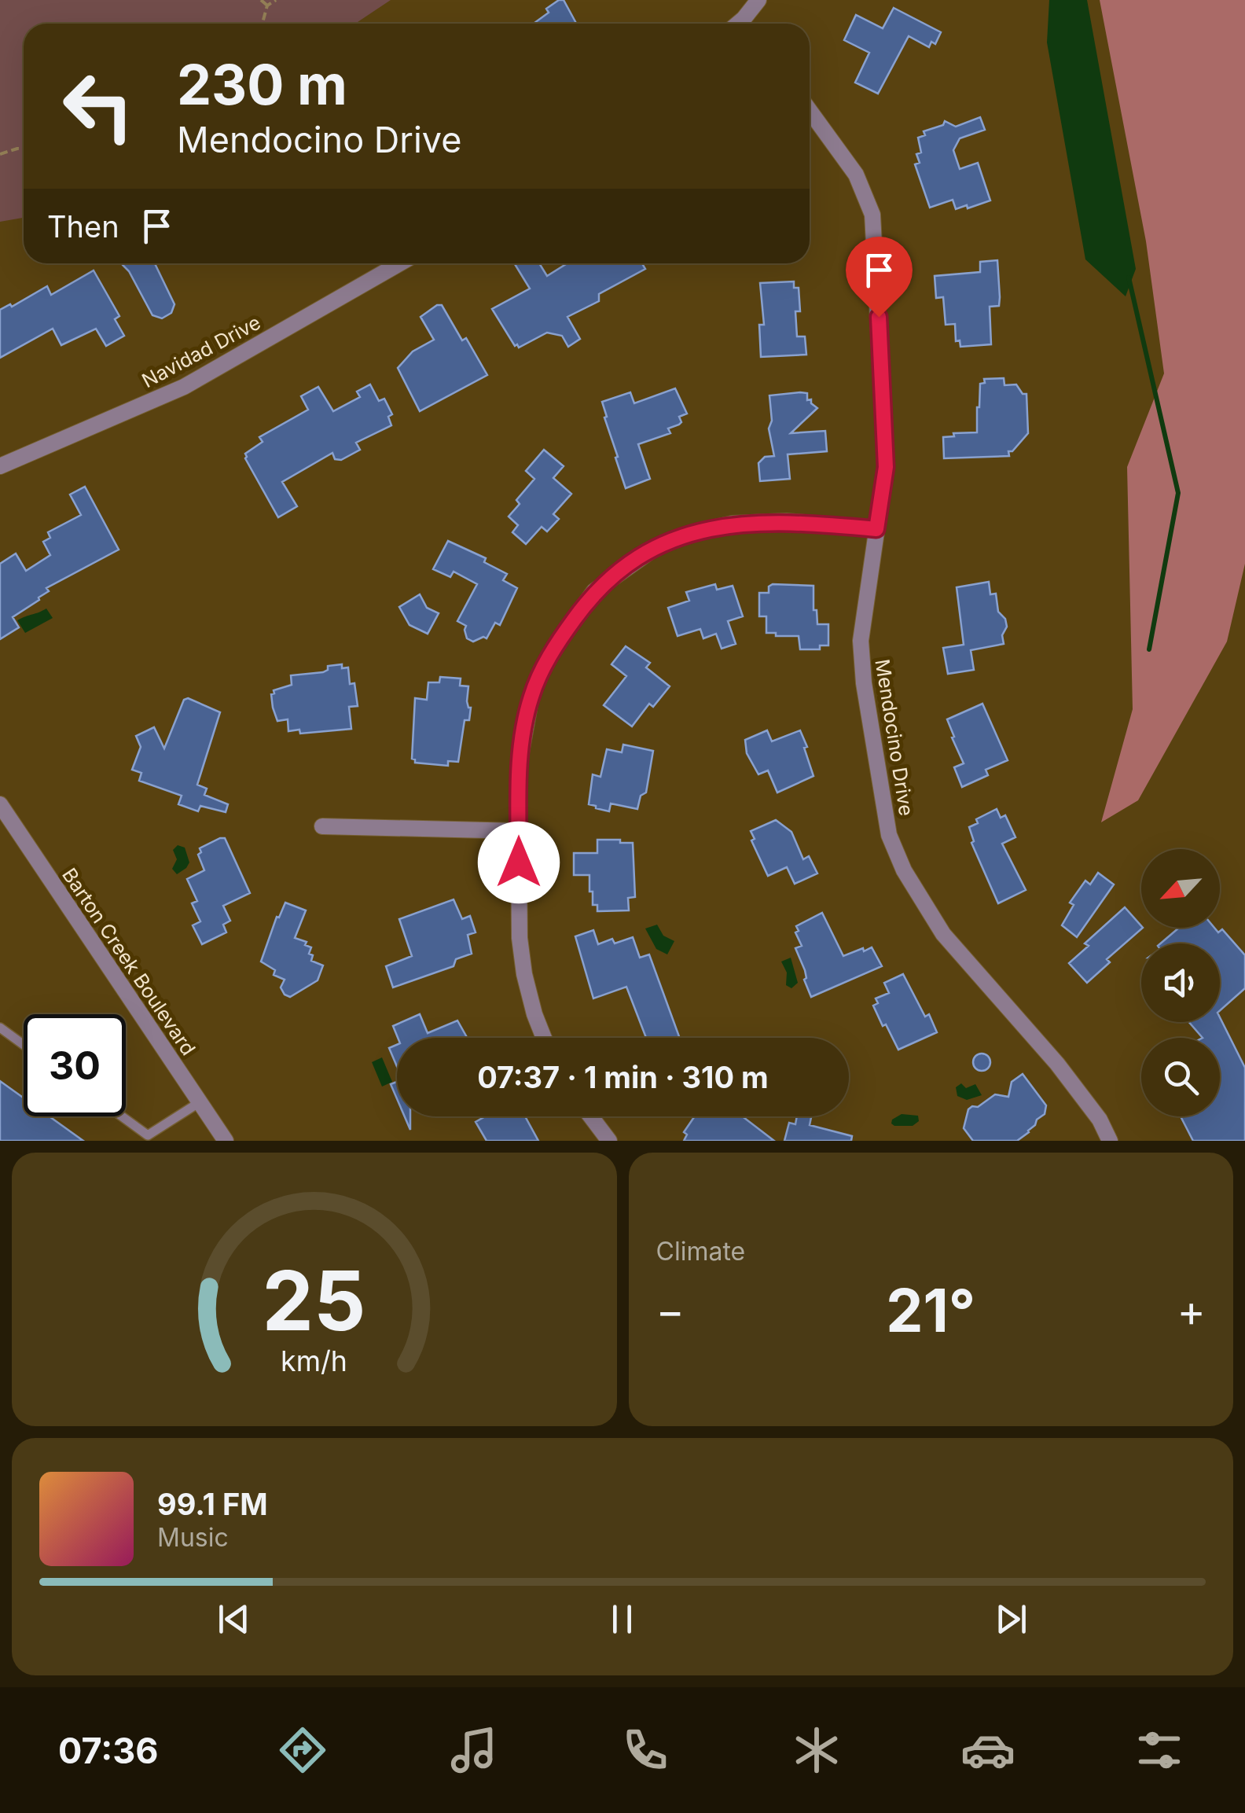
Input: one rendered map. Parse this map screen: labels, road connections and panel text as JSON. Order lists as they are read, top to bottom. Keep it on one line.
{"streets":{"street":["Navidad Drive","Mendocino Drive","Barton Creek Boulevard"]},"north":"bottom left","page":{"turn":["230 m","Mendocino Drive"],"then":"Then","limit":"30","trip":"07:37 · 1 min · 310 m","tile":"Climate","heat":["−","21°","+"],"song":["99.1 FM","Music"],"tabs":"07:36","gauge":["25","km/h"]}}
